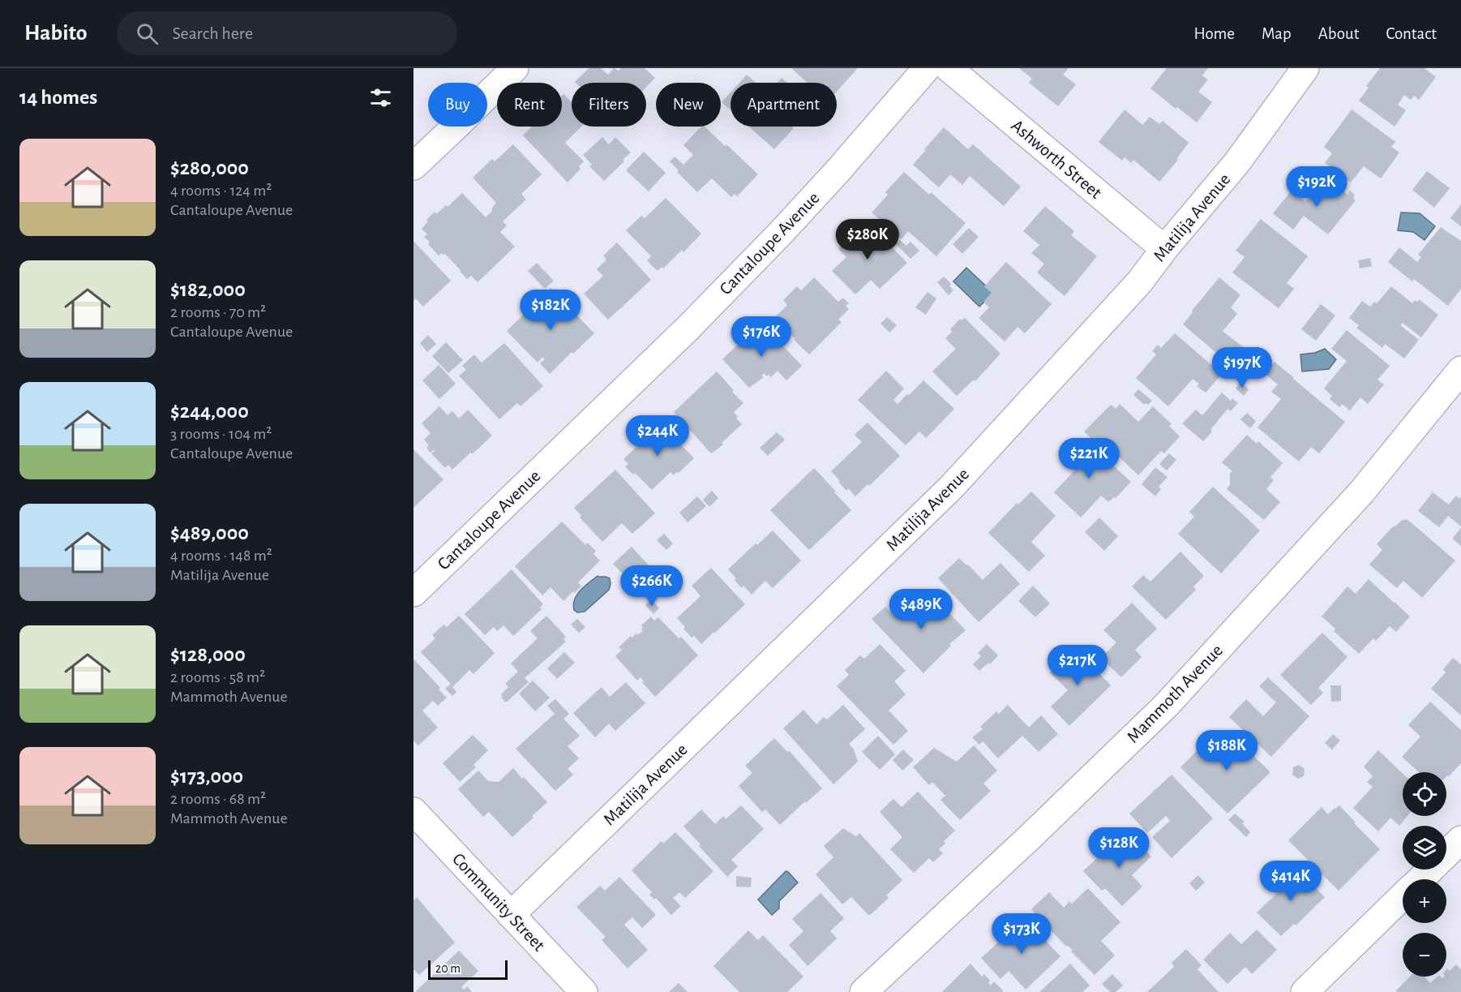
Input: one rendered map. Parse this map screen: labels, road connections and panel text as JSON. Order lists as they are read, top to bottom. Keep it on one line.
{"streets":{"street":["Ashworth Street","Matilija Avenue","Cantaloupe Avenue","Mammoth Avenue","Community Street"]},"crossings":[["Ashworth Street","Matilija Avenue"],["Matilija Avenue","Community Street"]],"scale_bar":"20 m","page":{"header":"Habito","search":"Search here","nav":["Home","Map","About","Contact"],"heading":"14 homes","chip":["Buy","Rent","Filters","New","Apartment"],"list":[{"name":"$280,000","note":"4 rooms · 124 m² · Cantaloupe Avenue"},{"name":"$182,000","note":"2 rooms · 70 m² · Cantaloupe Avenue"},{"name":"$244,000","note":"3 rooms · 104 m² · Cantaloupe Avenue"},{"name":"$489,000","note":"4 rooms · 148 m² · Matilija Avenue"},{"name":"$128,000","note":"2 rooms · 58 m² · Mammoth Avenue"},{"name":"$173,000","note":"2 rooms · 68 m² · Mammoth Avenue"}],"price":["$192K","$280K","$182K","$176K","$197K","$244K","$221K","$266K","$489K","$217K","$188K","$128K","$414K","$173K"],"map_buttons":["+","−"],"scale":"20 m"}}
